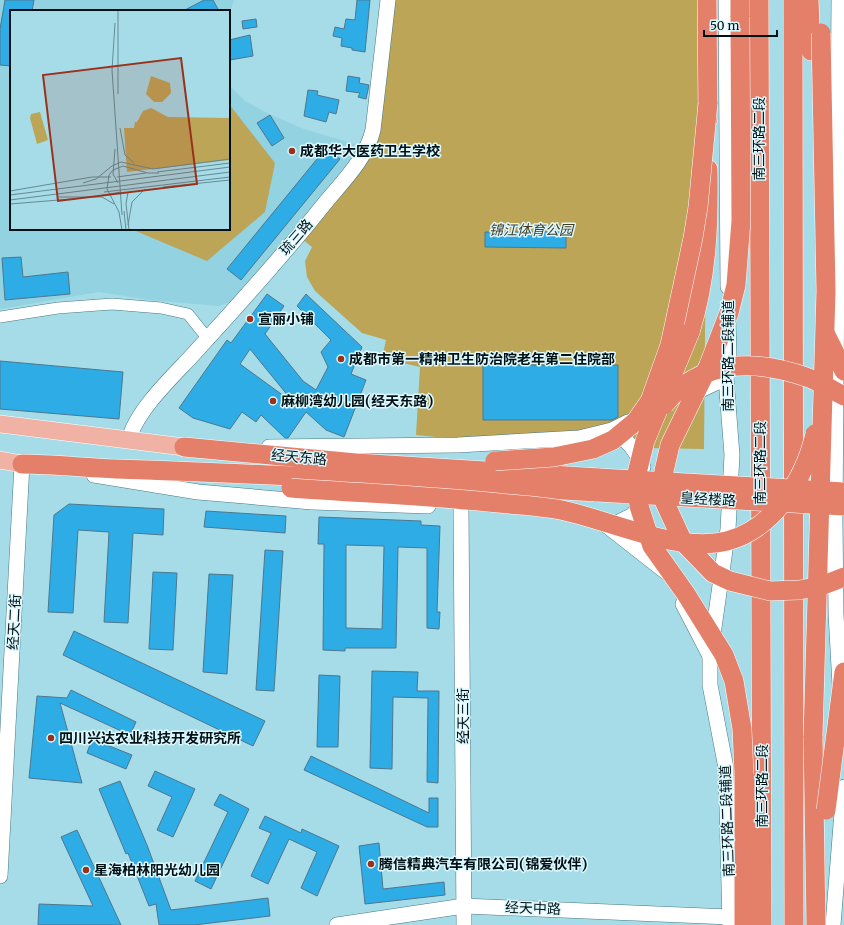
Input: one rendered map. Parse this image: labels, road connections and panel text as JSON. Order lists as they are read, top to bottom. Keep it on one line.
{"streets":{"highway":["南三环路二段","经天东路","皇经楼路"],"street":["琉三路","南三环路二段辅道","经天二街","经天三街","经天中路"]},"crossings":[["琉三路","经天东路"],["南三环路二段辅道","经天中路"],["经天东路","皇经楼路"],["经天东路","经天二街"],["经天三街","经天中路"]],"parks":["锦江体育公园"],"places":["成都华大医药卫生学校","宣丽小铺","成都市第一精神卫生防治院老年第二住院部","麻柳湾幼儿园(经天东路)","四川兴达农业科技开发研究所","腾信精典汽车有限公司(锦爱伙伴)","星海柏林阳光幼儿园"],"scale_bar":"50 m"}
